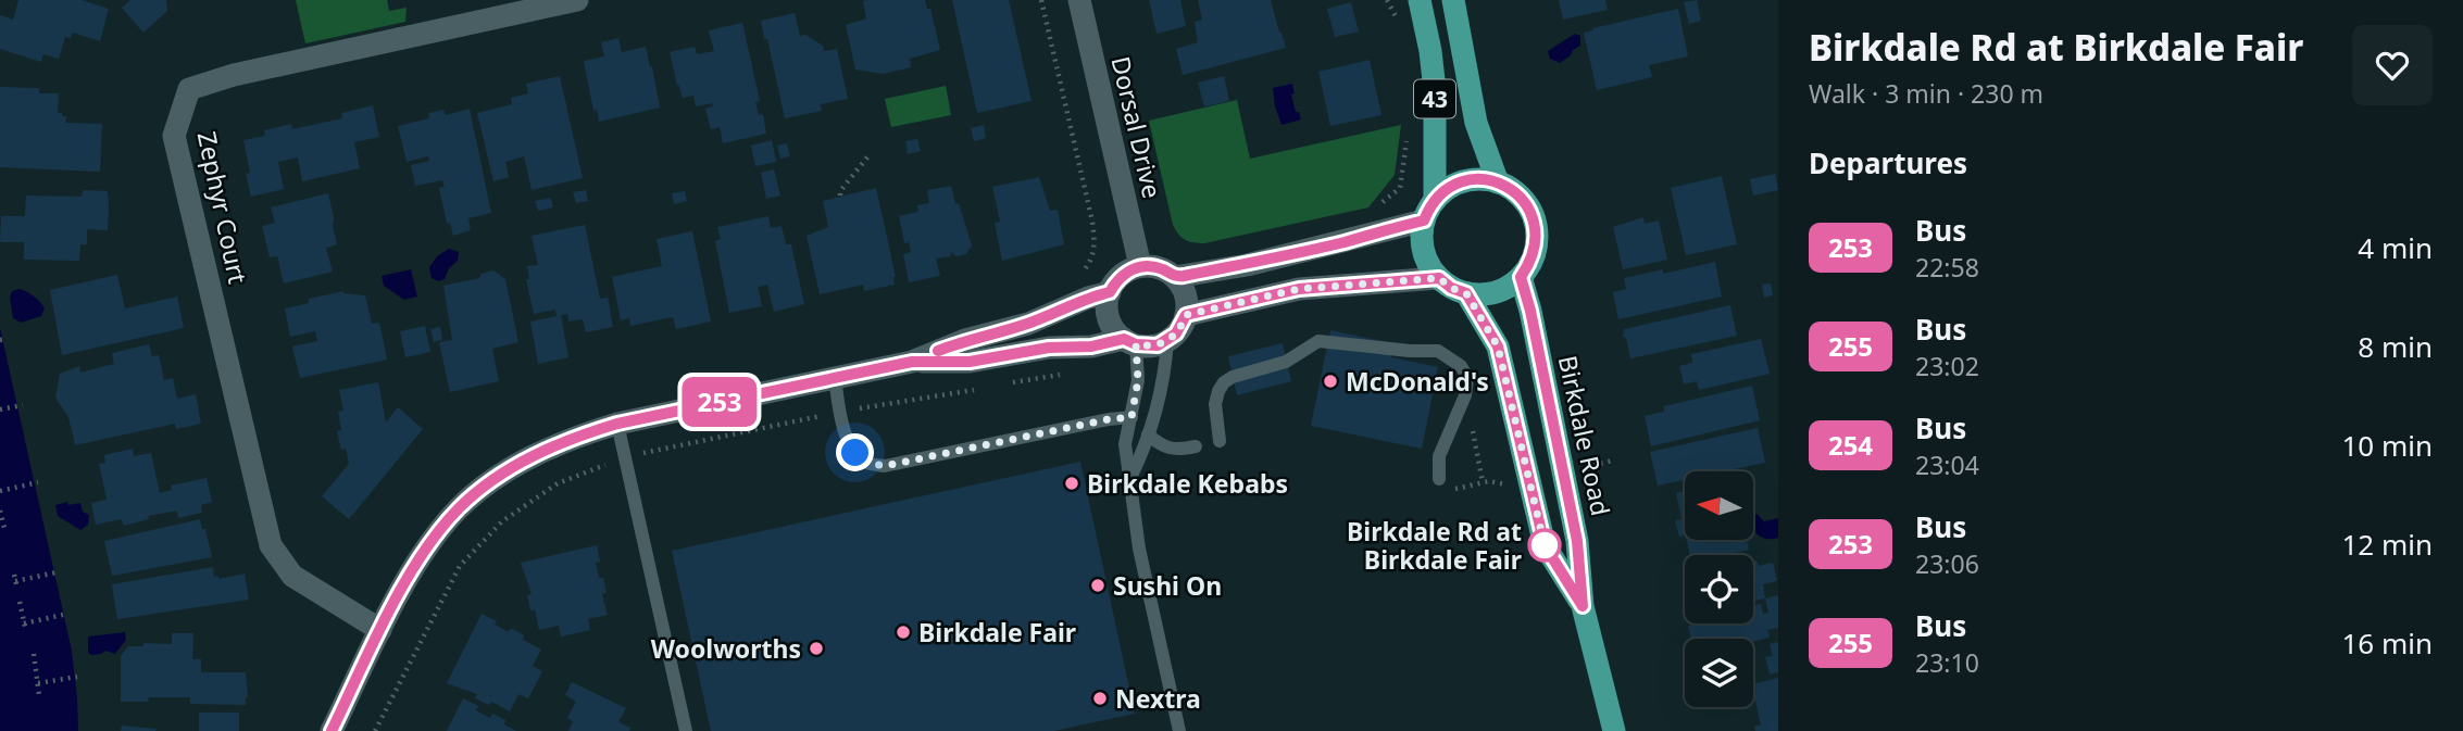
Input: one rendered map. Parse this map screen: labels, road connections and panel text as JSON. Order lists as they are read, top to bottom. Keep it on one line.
{"streets":{"main road":["43","Birkdale Road"],"street":["Dorsal Drive","Zephyr Court"]},"crossings":[["43","Birkdale Road"]],"places":["McDonald's","Birkdale Kebabs","Birkdale Rd at Birkdale Fair","Sushi On","Birkdale Fair","Woolworths","Nextra"],"lines":["bus line 253"],"north":"left","page":{"on_map":"253","heading":[["Birkdale Rd at Birkdale Fair","Walk · 3 min · 230 m"],"Departures"],"list":[{"mark":"253","name":"Bus","note":"22:58","value":"4 min"},{"mark":"255","name":"Bus","note":"23:02","value":"8 min"},{"mark":"254","name":"Bus","note":"23:04","value":"10 min"},{"mark":"253","name":"Bus","note":"23:06","value":"12 min"},{"mark":"255","name":"Bus","note":"23:10","value":"16 min"}]}}
